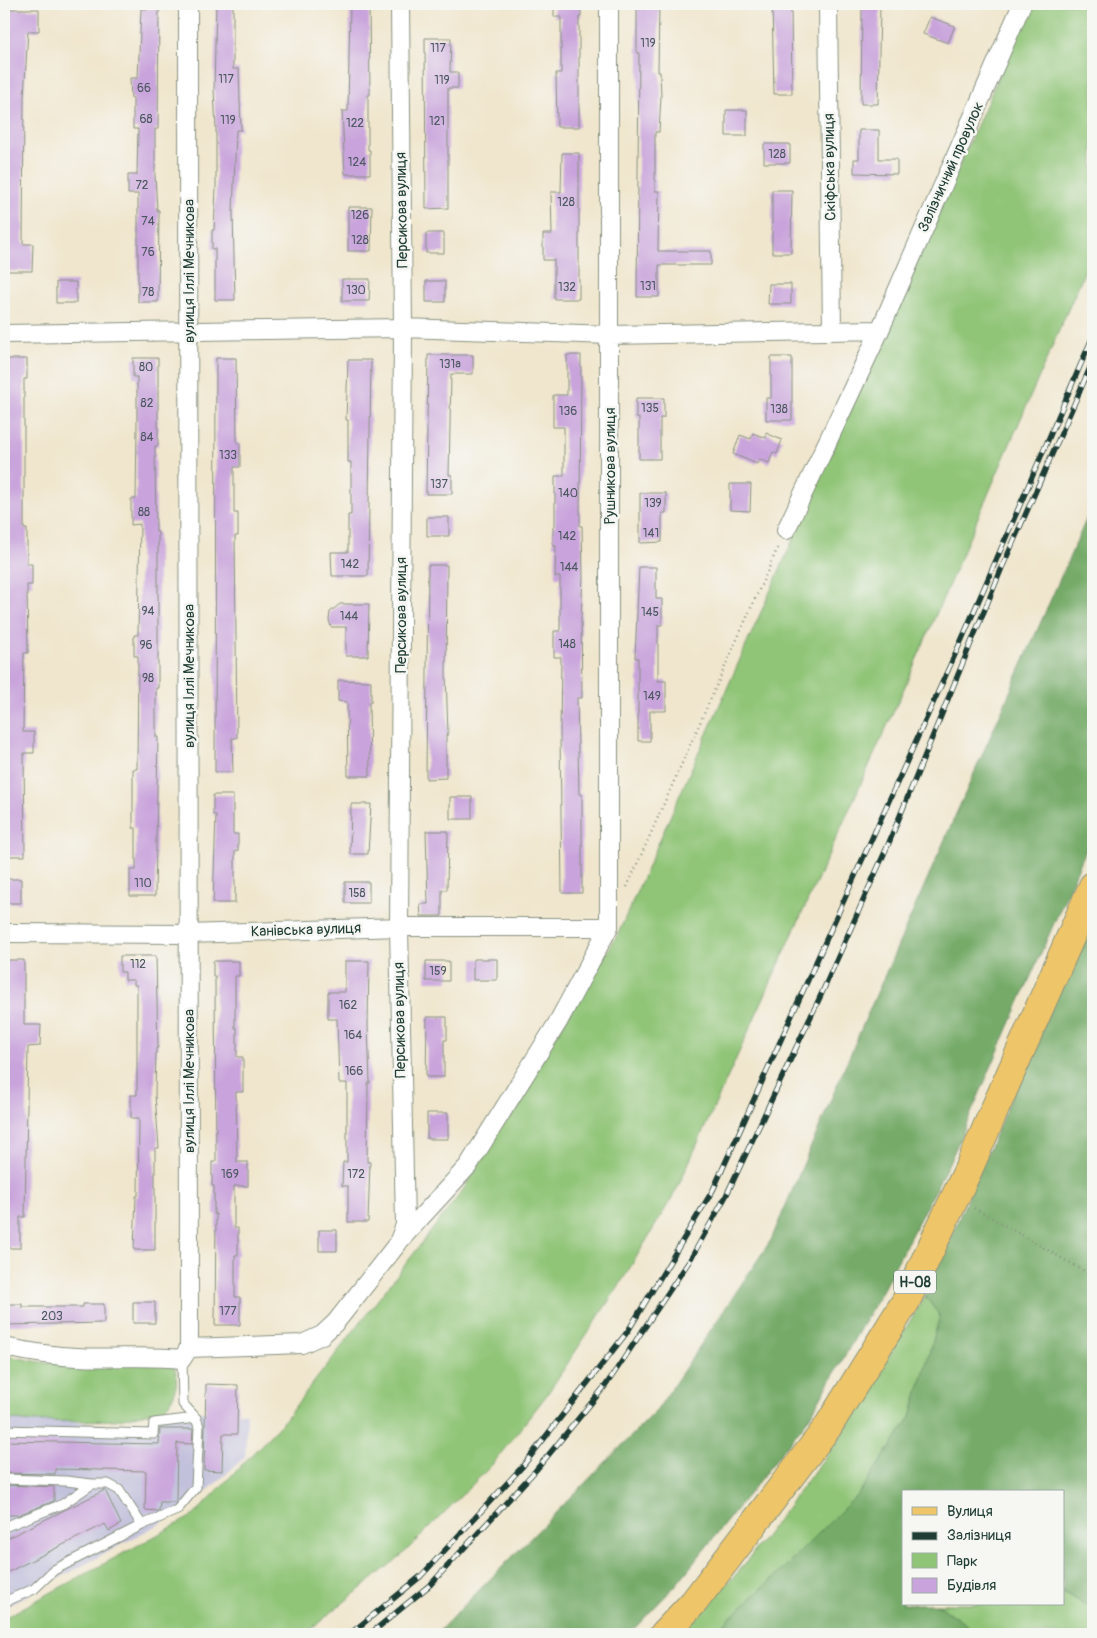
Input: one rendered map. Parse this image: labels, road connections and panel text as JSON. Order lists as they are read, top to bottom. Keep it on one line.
{"streets":{"main road":["Н-08"],"street":["Скіфська вулиця","Залізничний провулок","Персикова вулиця","вулиця Іллі Мечникова","Рушникова вулиця","Канівська вулиця"]},"crossings":[["Персикова вулиця","Канівська вулиця"],["вулиця Іллі Мечникова","Канівська вулиця"],["Рушникова вулиця","Канівська вулиця"]],"house_numbers":["119","117","117","119","66","68","119","121","122","128","124","72","128","126","74","128","76","131","132","130","78","131а","80","82","135","138","136","84","133","137","140","139","88","141","142","142","144","94","145","144","148","96","98","149","110","158","112","159","162","164","166","169","172","177","203"],"legend":["Вулиця","Залізниця","Парк","Будівля"]}
